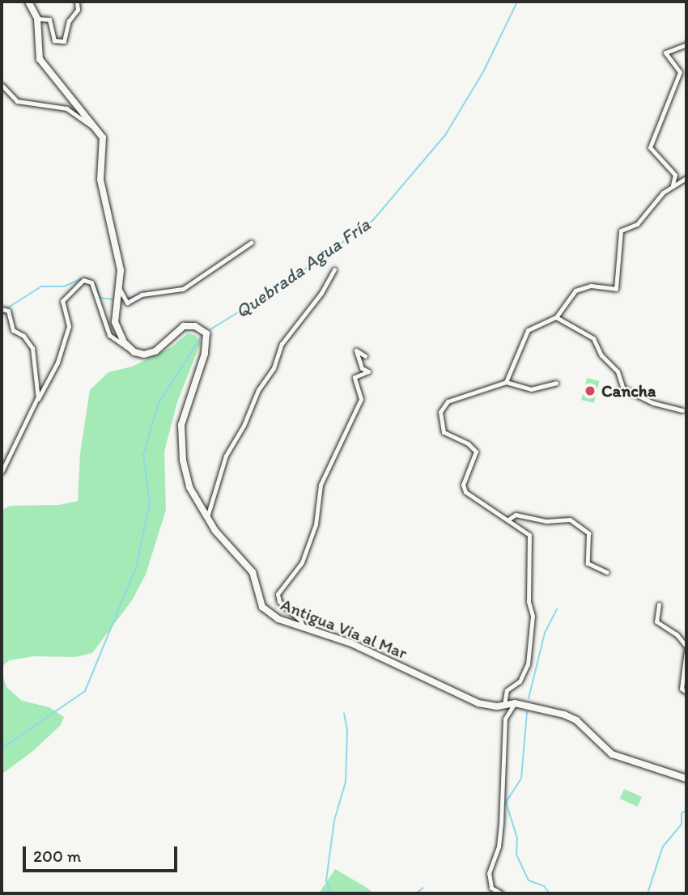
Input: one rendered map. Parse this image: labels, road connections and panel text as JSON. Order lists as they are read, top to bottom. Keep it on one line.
{"streets":{"main road":["Antigua Vía al Mar"]},"water":["Quebrada Agua Fría"],"places":["Cancha"],"scale_bar":"200 m"}
